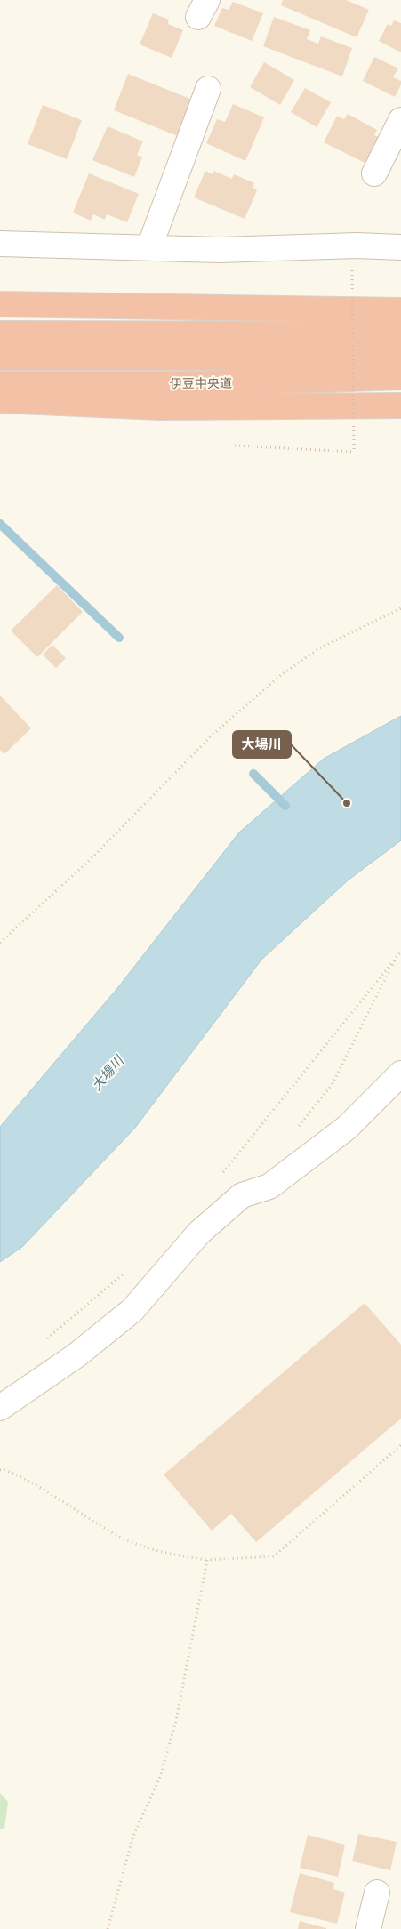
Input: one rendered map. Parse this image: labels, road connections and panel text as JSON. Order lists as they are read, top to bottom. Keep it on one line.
{"streets":{"highway":["伊豆中央道"]},"water":["大場川"],"places":["大場川"]}
